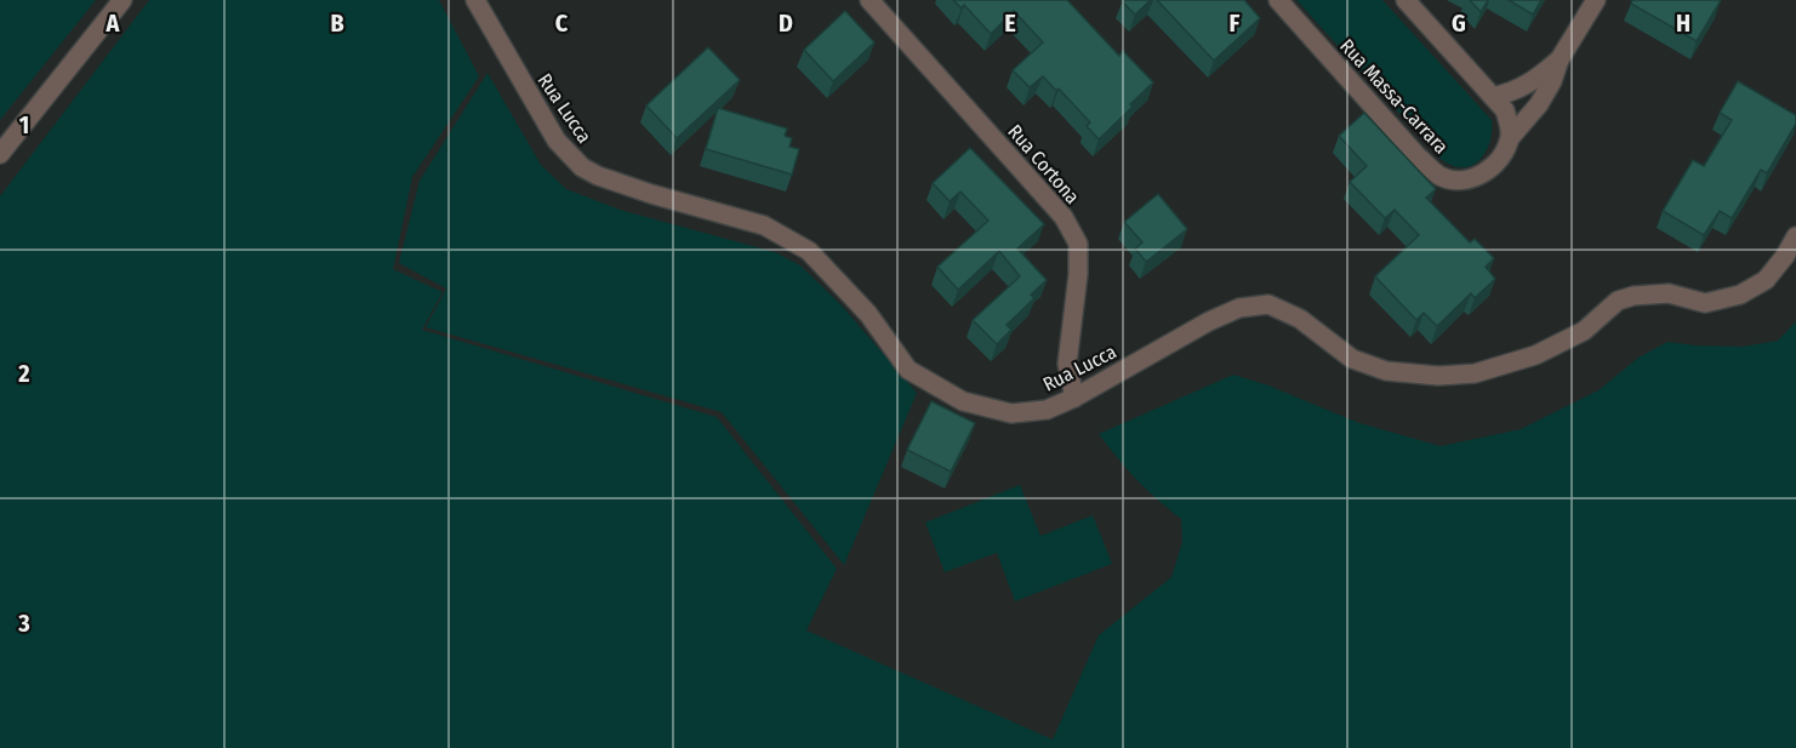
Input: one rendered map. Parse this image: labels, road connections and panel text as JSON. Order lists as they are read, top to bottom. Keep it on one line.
{"streets":{"street":["Rua Massa-Carrara","Rua Lucca","Rua Cortona"]},"crossings":[["Rua Lucca","Rua Cortona"]],"grid":{"columns":["A","B","C","D","E","F","G","H"],"rows":["1","2","3"]}}
